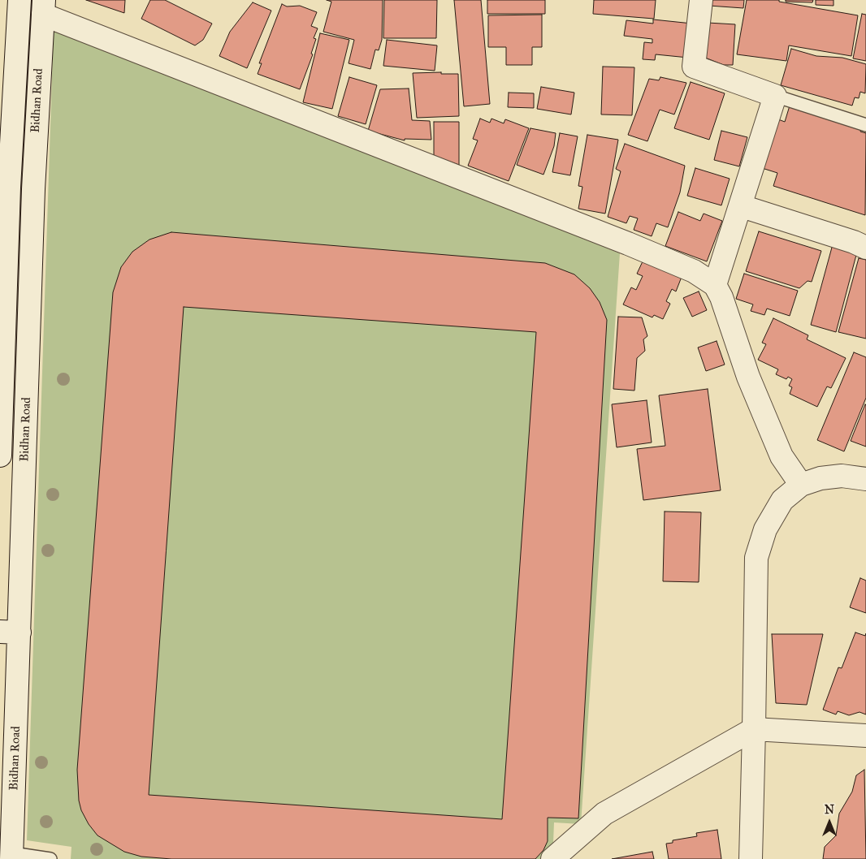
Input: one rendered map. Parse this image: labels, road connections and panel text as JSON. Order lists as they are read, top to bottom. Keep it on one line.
{"streets":{"street":["Bidhan Road"]},"north":"top"}
